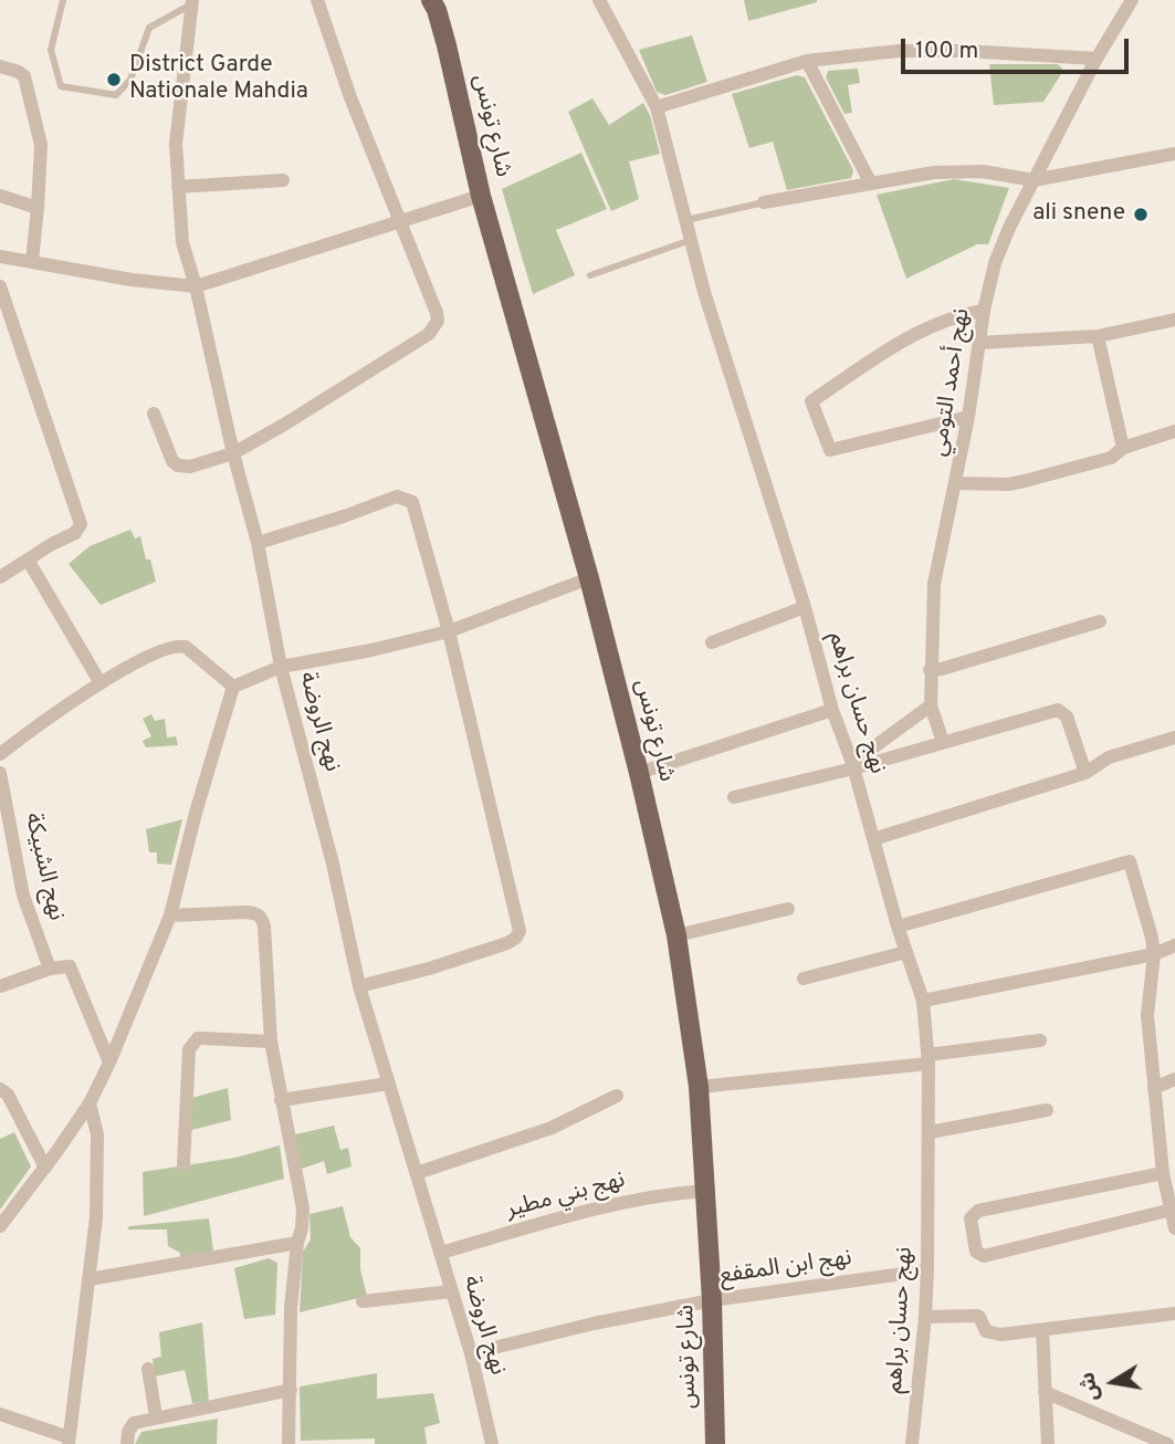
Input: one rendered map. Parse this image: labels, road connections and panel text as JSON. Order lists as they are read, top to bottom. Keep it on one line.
{"streets":{"main road":["شارع تونس"],"street":["نهج أحمد التومي","نهج حسان براهم","نهج الروضة","نهج الشبيكة","نهج بني مطير","نهج ابن المقفع"]},"crossings":[["شارع تونس","نهج بني مطير"],["شارع تونس","نهج ابن المقفع"],["نهج حسان براهم","نهج ابن المقفع"],["نهج الروضة","نهج بني مطير"],["نهج الروضة","نهج ابن المقفع"]],"places":["District Garde Nationale Mahdia","ali snene"],"scale_bar":"100 m","north":"left"}
